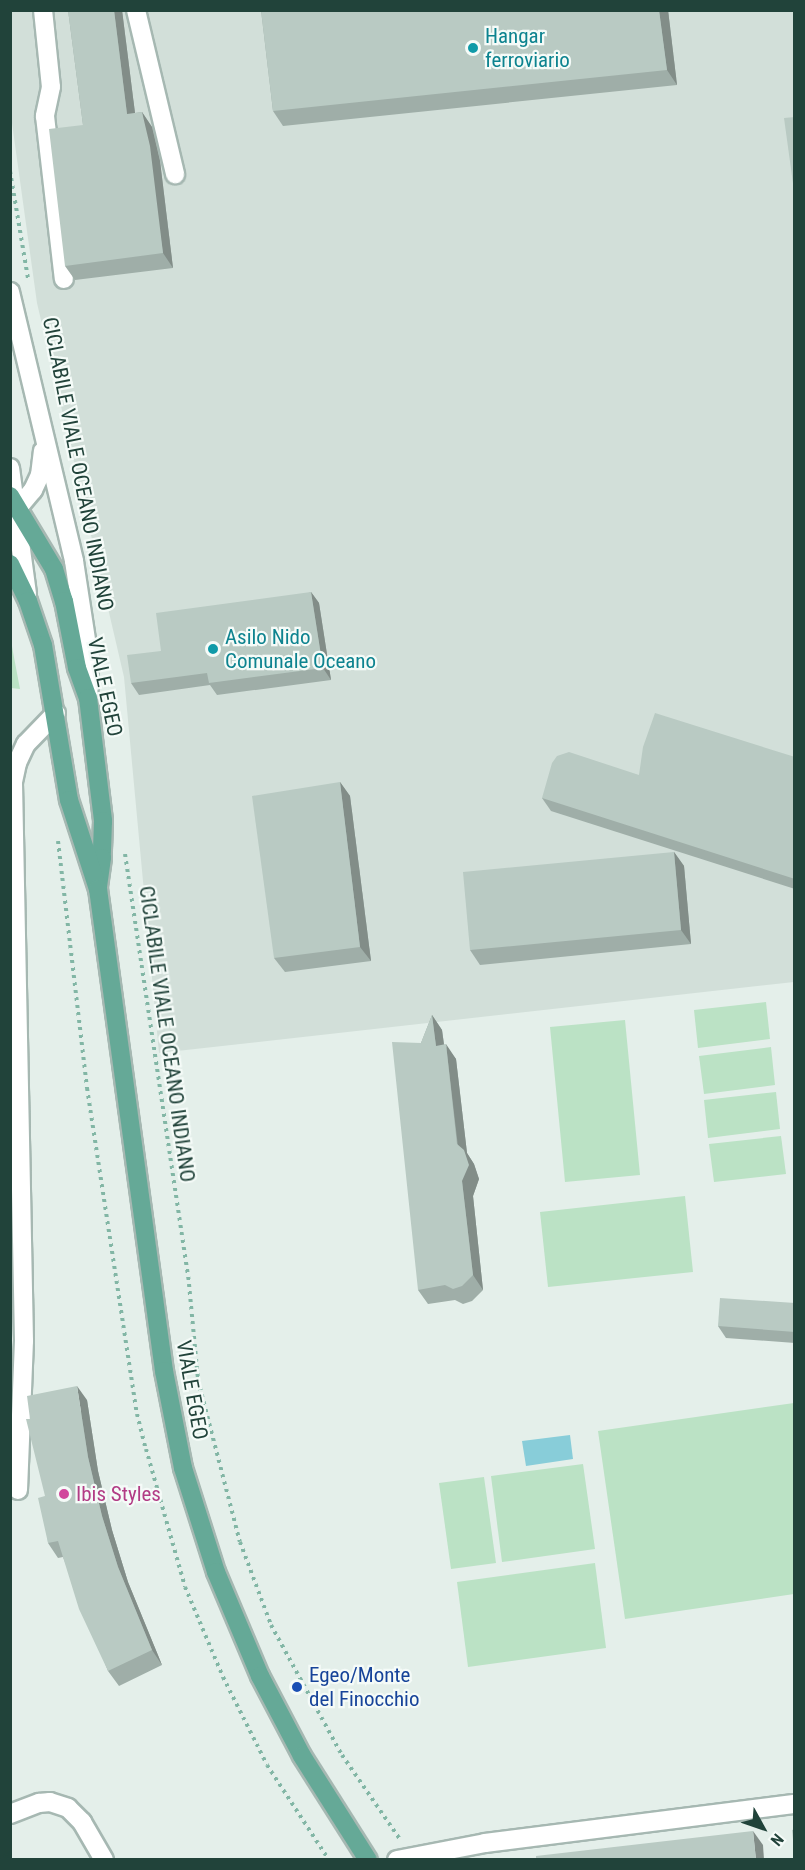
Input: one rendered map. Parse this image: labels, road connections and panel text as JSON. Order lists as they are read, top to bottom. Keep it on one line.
{"streets":{"main road":["VIALE EGEO"],"path":["CICLABILE VIALE OCEANO INDIANO"]},"places":["Hangar ferroviario","Asilo Nido Comunale Oceano","Ibis Styles","Egeo/Monte del Finocchio"],"north":"bottom right"}
